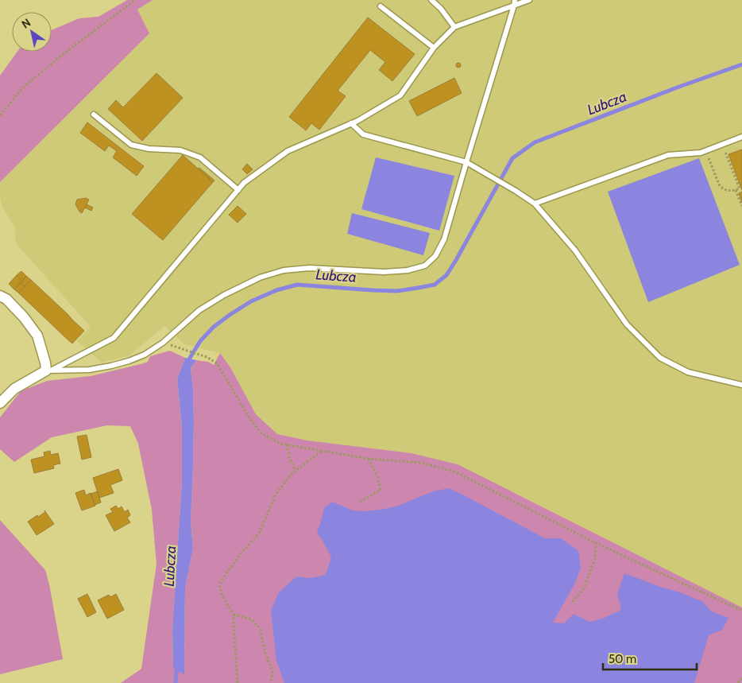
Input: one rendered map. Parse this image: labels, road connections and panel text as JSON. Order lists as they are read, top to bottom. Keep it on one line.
{"water":["Lubcza"],"scale_bar":"50 m","north":"top left"}
